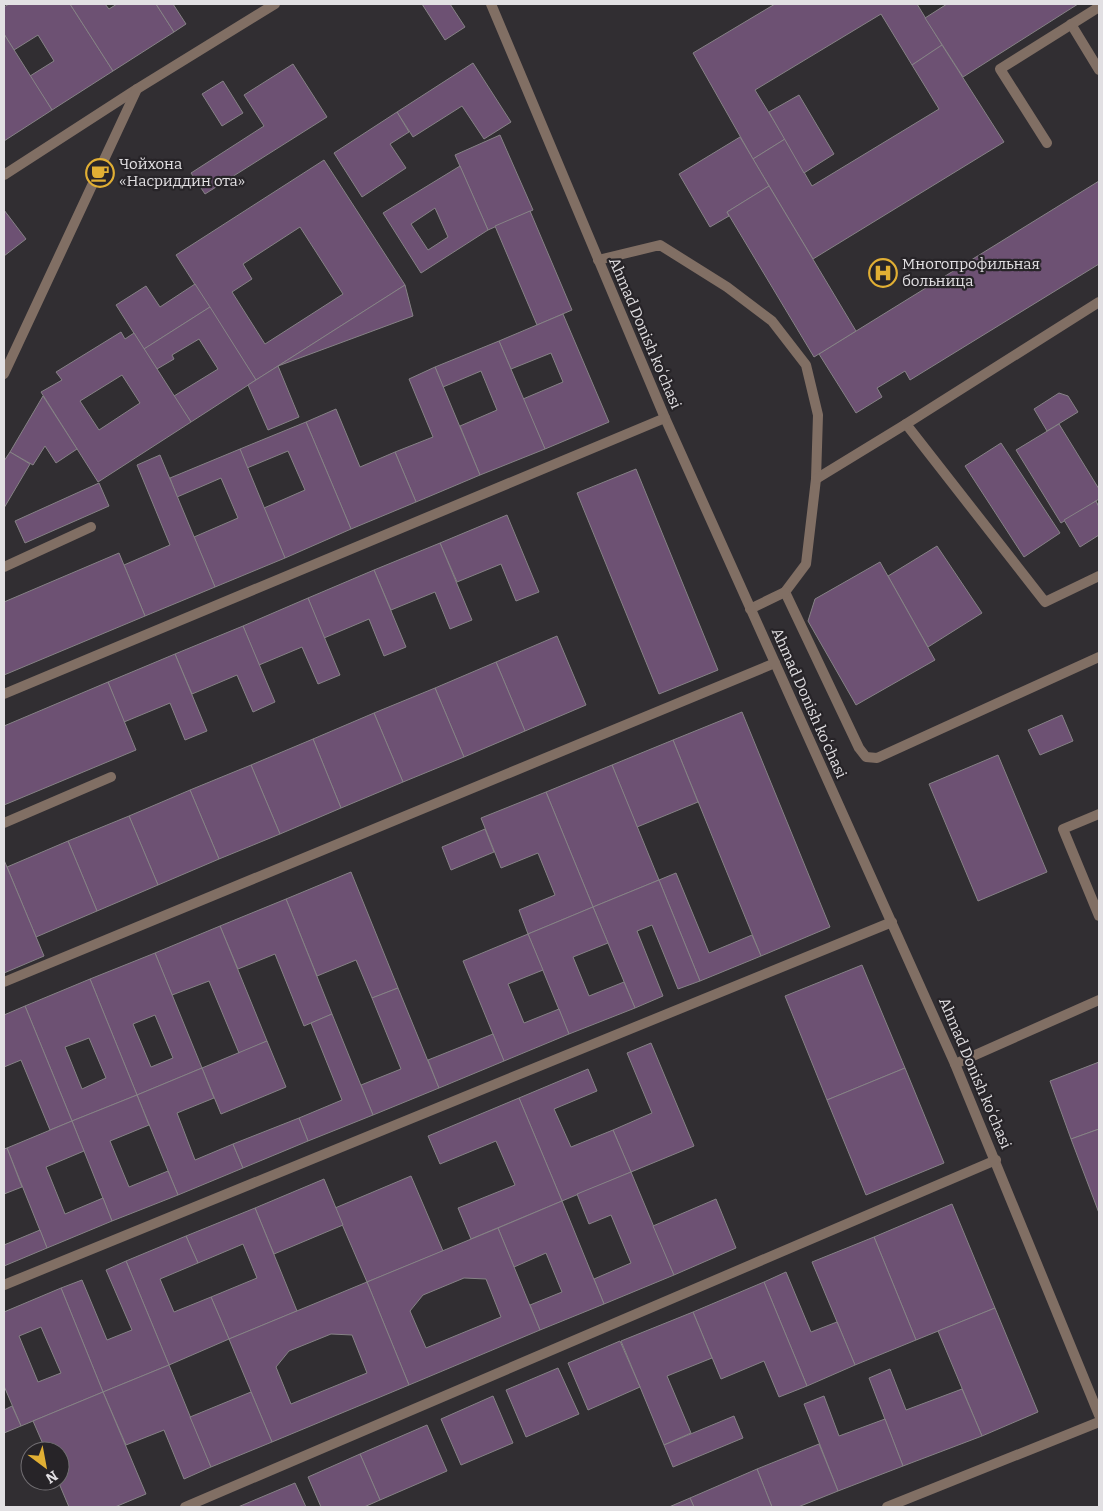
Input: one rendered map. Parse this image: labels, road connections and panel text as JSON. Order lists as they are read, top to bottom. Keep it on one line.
{"streets":{"street":["Ahmad Donish koʻchasi"]},"places":{"cafe":["Чойхона «Насриддин ота»"],"hospital":["Многопрофильная больница"]},"north":"bottom right"}
